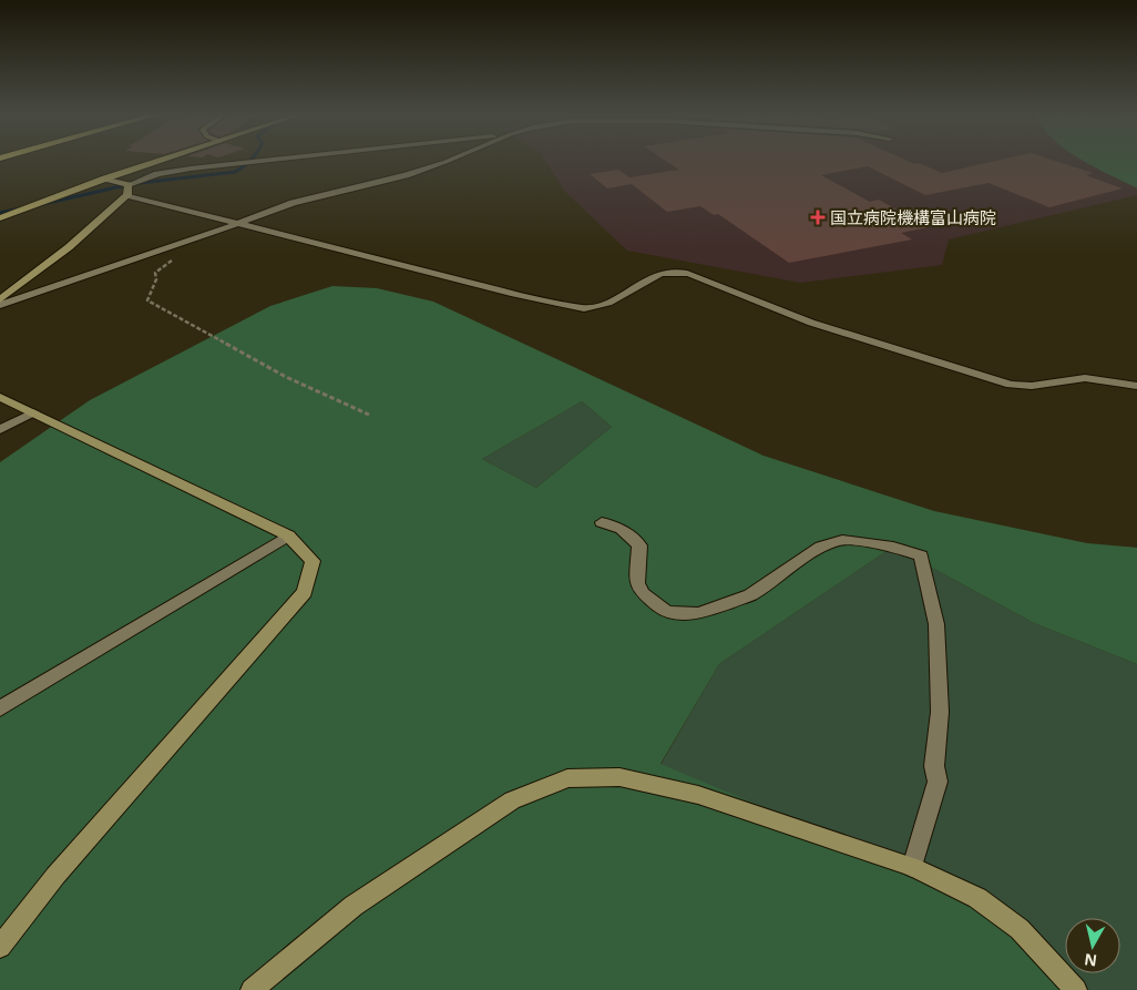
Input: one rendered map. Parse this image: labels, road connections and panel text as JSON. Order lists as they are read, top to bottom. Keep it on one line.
{"places":{"health":["国立病院機構富山病院"]},"north":"bottom"}
